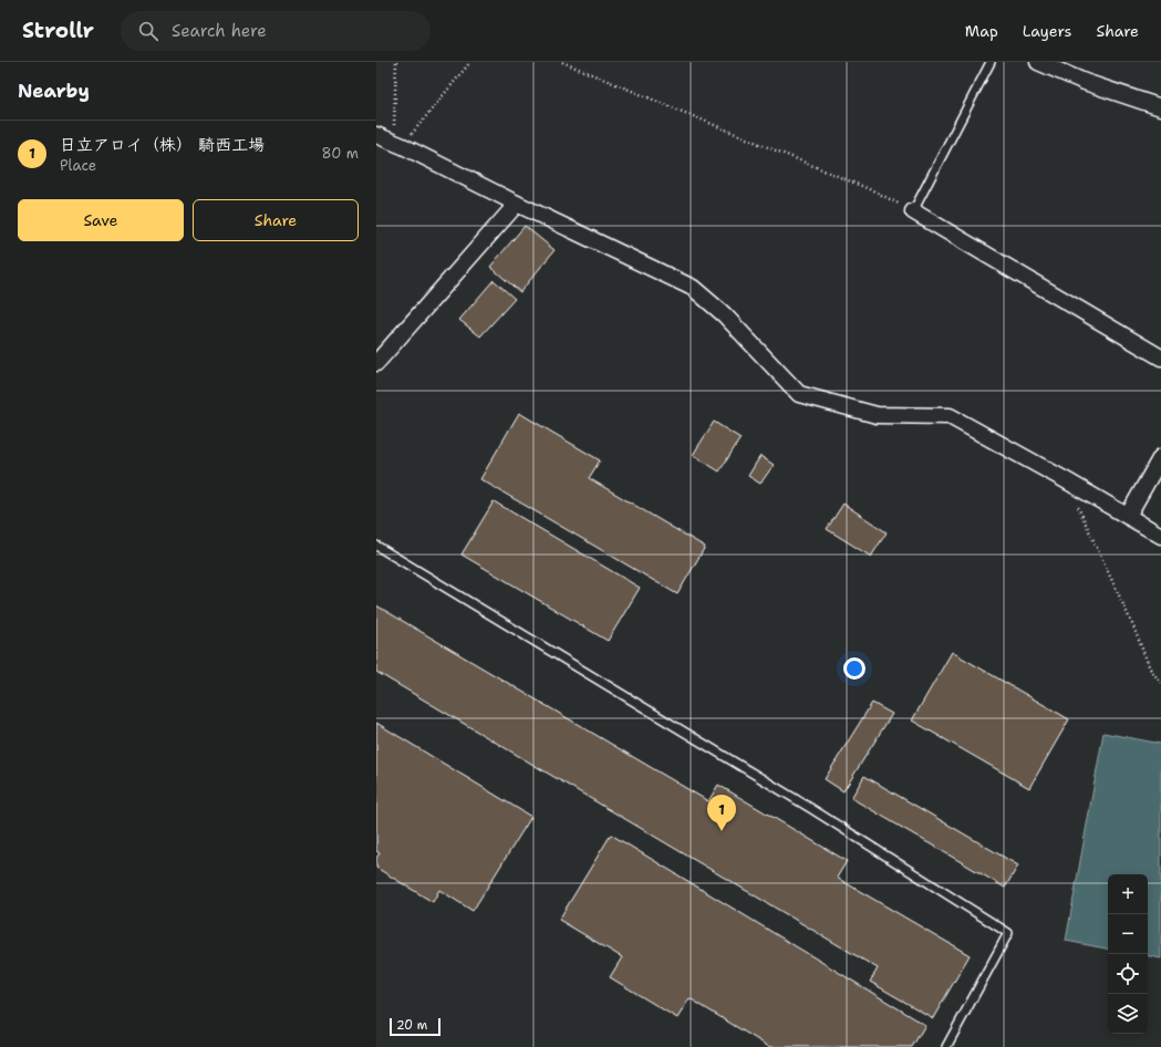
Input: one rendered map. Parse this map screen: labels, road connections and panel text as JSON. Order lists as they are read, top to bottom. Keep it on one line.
{"scale_bar":"20 m","page":{"header":"Strollr","search":"Search here","nav":["Map","Layers","Share"],"heading":"Nearby","list":[{"mark":"1","name":"日立アロイ（株） 騎西工場","note":"Place","value":"80 m"}],"buttons":["Save","Share"],"pins":"1","map_buttons":["+","−"],"scale":"20 m"}}
